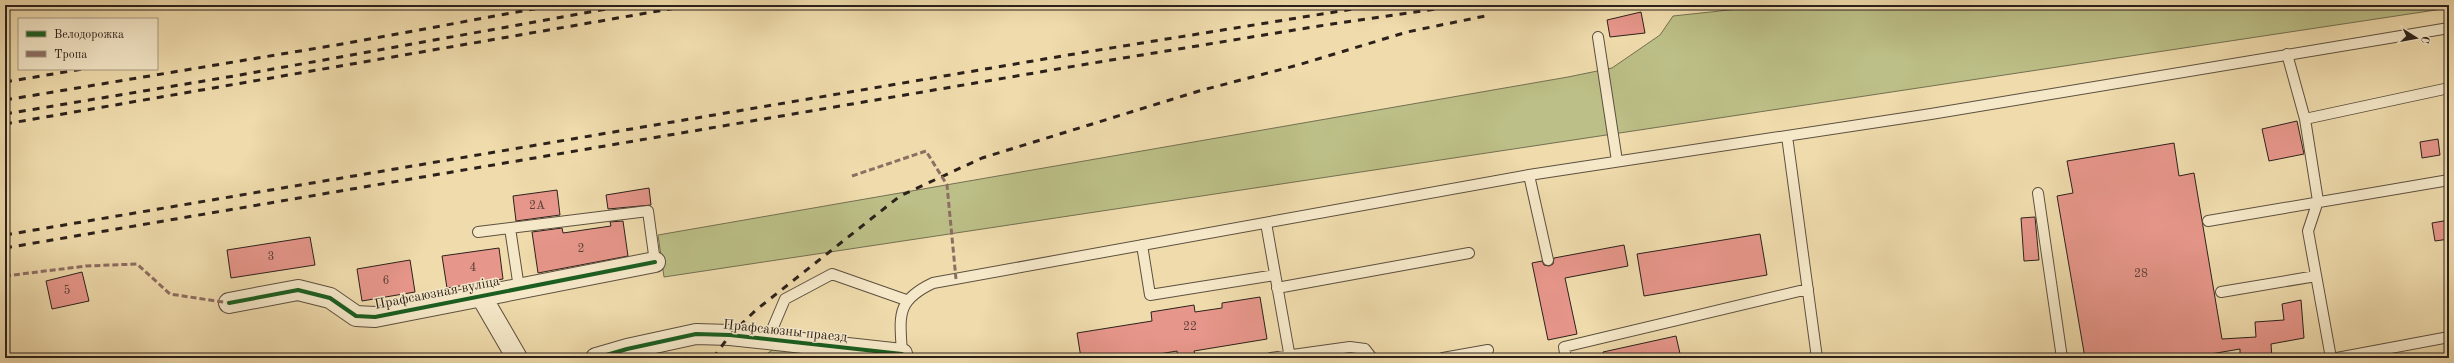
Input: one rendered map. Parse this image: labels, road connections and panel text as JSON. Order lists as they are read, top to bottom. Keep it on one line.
{"streets":{"street":["Прафсаюзная вуліца","Прафсаюзны праезд"]},"house_numbers":["2А","2","3","4","28","6","5","22"],"legend":["Велодорожка","Тропа"],"north":"right"}
